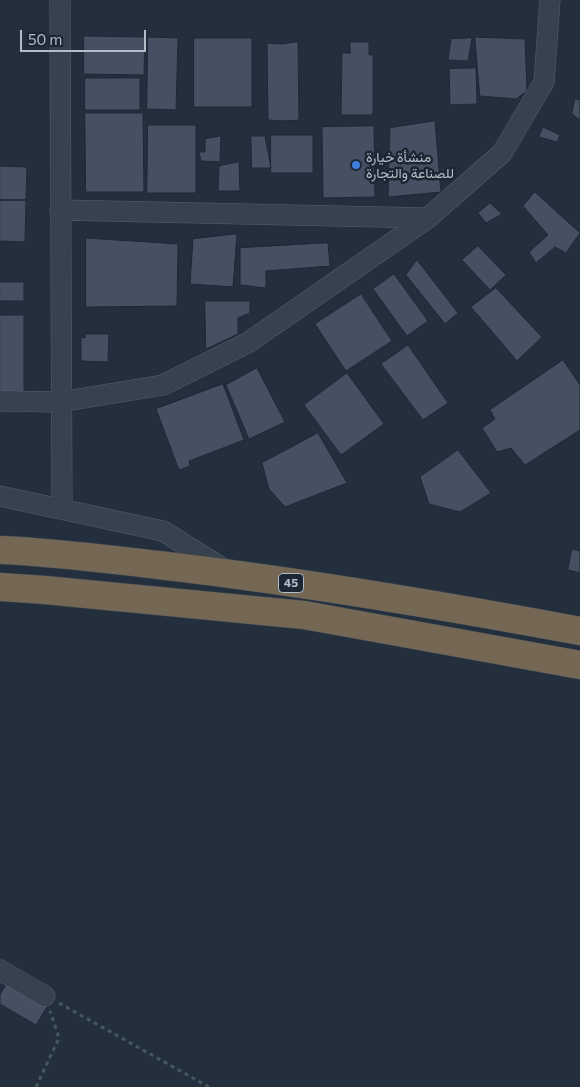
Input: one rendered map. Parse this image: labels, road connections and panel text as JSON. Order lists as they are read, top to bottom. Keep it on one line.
{"streets":{"highway":["45"]},"places":["منشأة خيارة للصناعة والتجارة"],"scale_bar":"50 m"}
